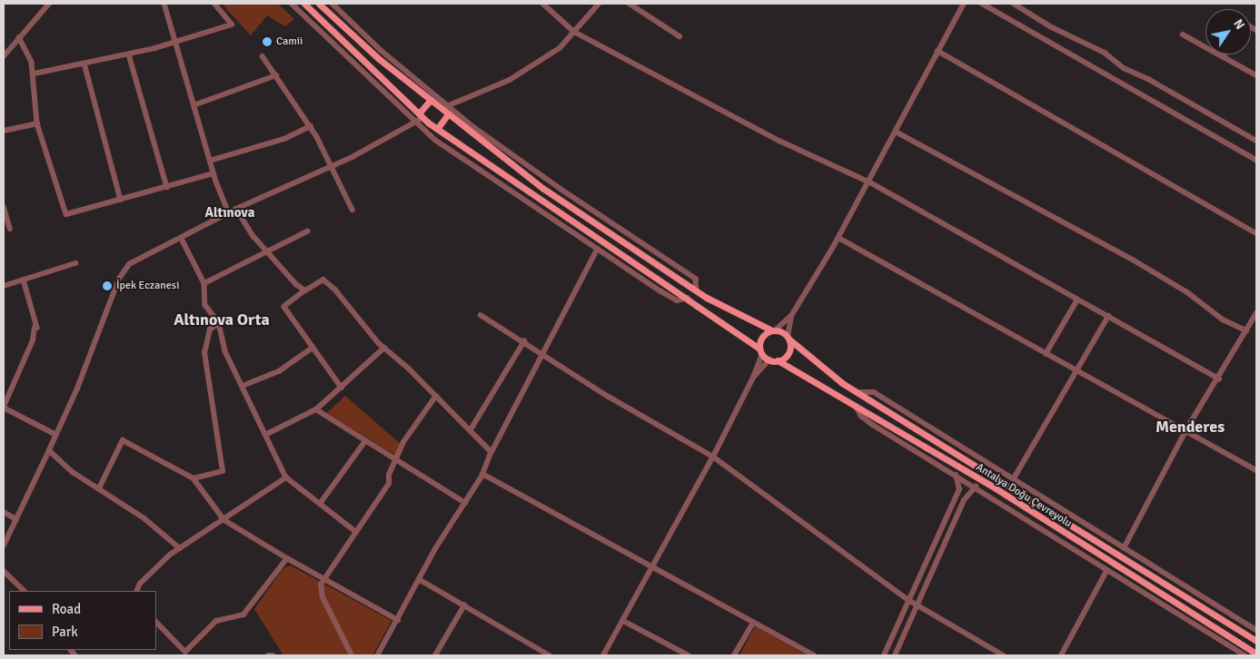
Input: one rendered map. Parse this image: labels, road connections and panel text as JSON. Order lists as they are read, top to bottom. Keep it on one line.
{"streets":{"main road":["Antalya Doğu Çevreyolu"]},"districts":["Altınova","Altınova Orta","Menderes"],"places":["Camii","İpek Eczanesi"],"legend":["Road","Park"],"north":"top right"}
